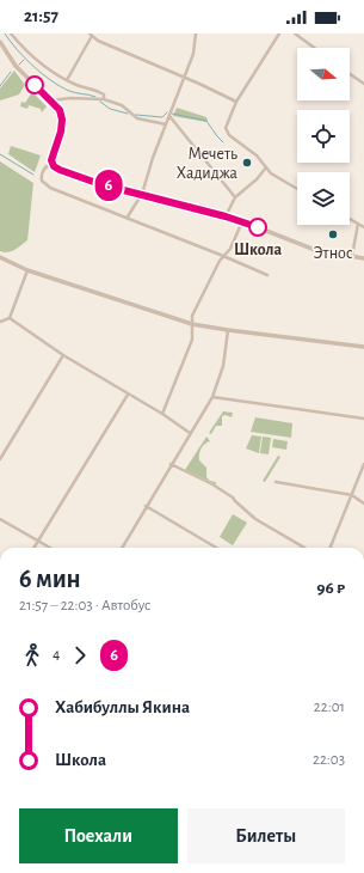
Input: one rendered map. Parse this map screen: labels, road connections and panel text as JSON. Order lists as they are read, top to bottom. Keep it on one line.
{"places":["Мечеть Хадиджа","Школа","Этнос"],"lines":["bus line 6"],"north":"right","page":{"status":"21:57","on_map":"6","heading":["6 мин","21:57 – 22:03 · Автобус","96 ₽"],"legs":["4","6"],"list":[{"name":"Хабибуллы Якина","value":"22:01"},{"name":"Школа","value":"22:03"}],"buttons":["Поехали","Билеты"]}}
